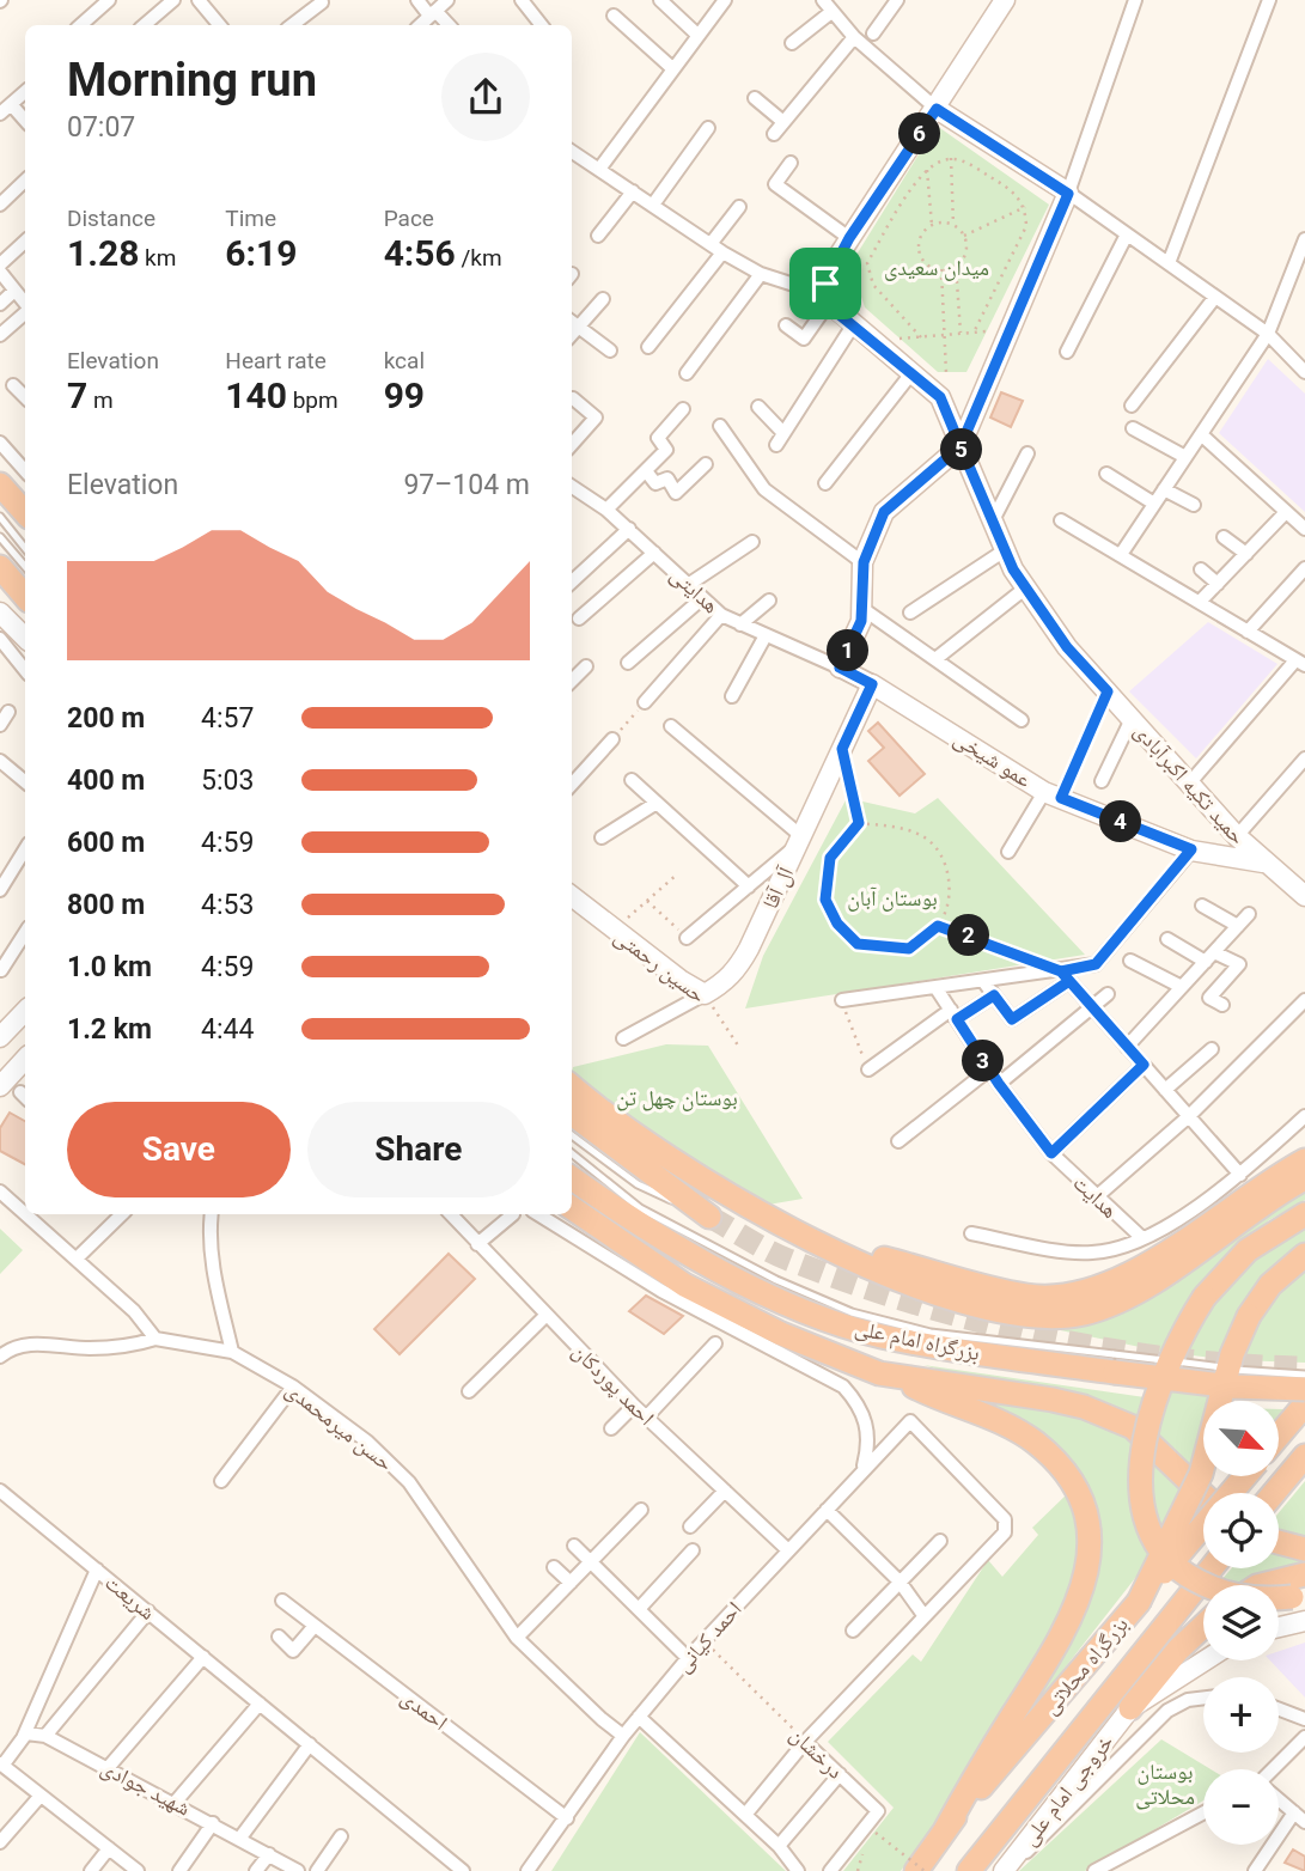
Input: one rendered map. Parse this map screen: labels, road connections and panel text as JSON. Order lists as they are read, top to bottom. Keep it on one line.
{"streets":{"highway":["بزرگراه امام علی","بزرگراه محلاتی"],"main road":["عمو شیخی","حمید تکیه اکبرآبادی","آل آقا","حسین رحمتی","خروجی امام علی"],"street":["هدایتی","هدایت","احمد پوردکان","حسن میرمحمدی","شریعت","احمد کیانی","احمدی","درخشان","شهید جوادی"]},"crossings":[["عمو شیخی","حمید تکیه اکبرآبادی"],["عمو شیخی","آل آقا"],["آل آقا","حسین رحمتی"],["احمد پوردکان","احمد کیانی"],["حسن میرمحمدی","احمد کیانی"],["احمد کیانی","احمدی"],["احمد کیانی","درخشان"]],"parks":["میدان سعیدی","بوستان آبان","بوستان چهل تن","بوستان محلاتی"],"north":"bottom right","page":{"heading":["Morning run","07:07"],"pins":["6","5","1","4","2","3"],"stats":[["Distance","1.28 km"],["Time","6:19"],["Pace","4:56 /km"],["Elevation","7 m"],["Heart rate","140 bpm"],["kcal","99"]],"chart":["Elevation","97–104 m"],"list":[{"name":"200 m","note":"4:57"},{"name":"400 m","note":"5:03"},{"name":"600 m","note":"4:59"},{"name":"800 m","note":"4:53"},{"name":"1.0 km","note":"4:59"},{"name":"1.2 km","note":"4:44"}],"buttons":["Save","Share"],"map_buttons":["+","−"]}}
